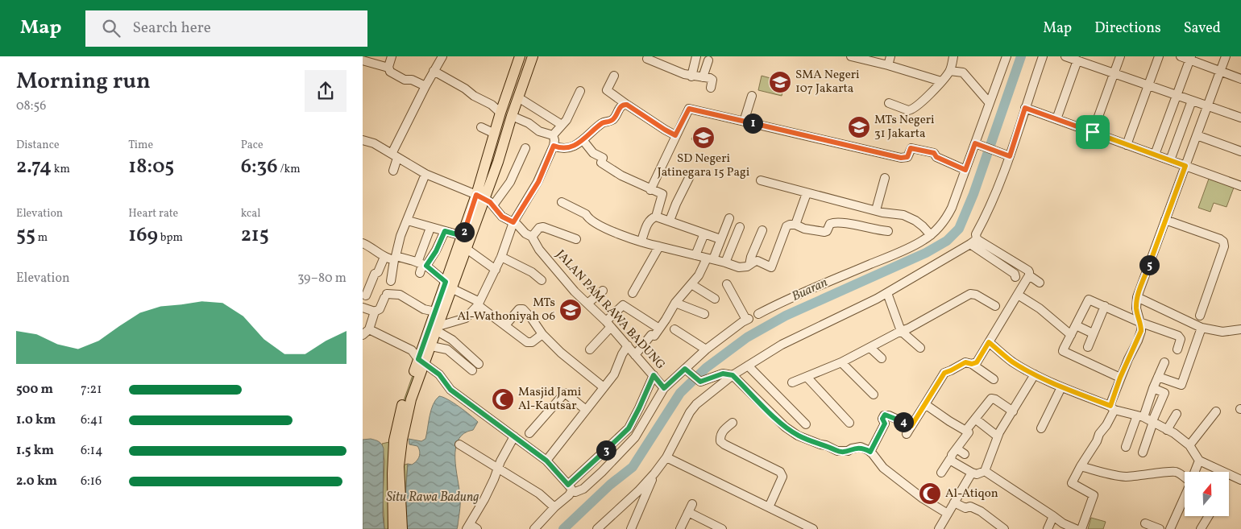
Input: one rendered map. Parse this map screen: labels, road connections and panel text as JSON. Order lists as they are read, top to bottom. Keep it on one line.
{"streets":{"street":["JALAN PAM RAWA BADUNG"]},"water":["Buaran","Situ Rawa Badung"],"places":{"school or university":["SMA Negeri 107 Jakarta","MTs Negeri 31 Jakarta","SD Negeri Jatinegara 15 Pagi","MTs Al-Wathoniyah 06"],"mosque":["Masjid Jami Al-Kautsar","Al-Atiqon"]},"north":"top","page":{"header":"Map","search":"Search here","nav":["Map","Directions","Saved"],"heading":["Morning run","08:56"],"pins":["1","2","5","4","3"],"stats":[["Distance","2.74 km"],["Time","18:05"],["Pace","6:36 /km"],["Elevation","55 m"],["Heart rate","169 bpm"],["kcal","215"]],"chart":["Elevation","39–80 m"],"list":[{"name":"500 m","note":"7:21"},{"name":"1.0 km","note":"6:41"},{"name":"1.5 km","note":"6:14"},{"name":"2.0 km","note":"6:16"}]}}
